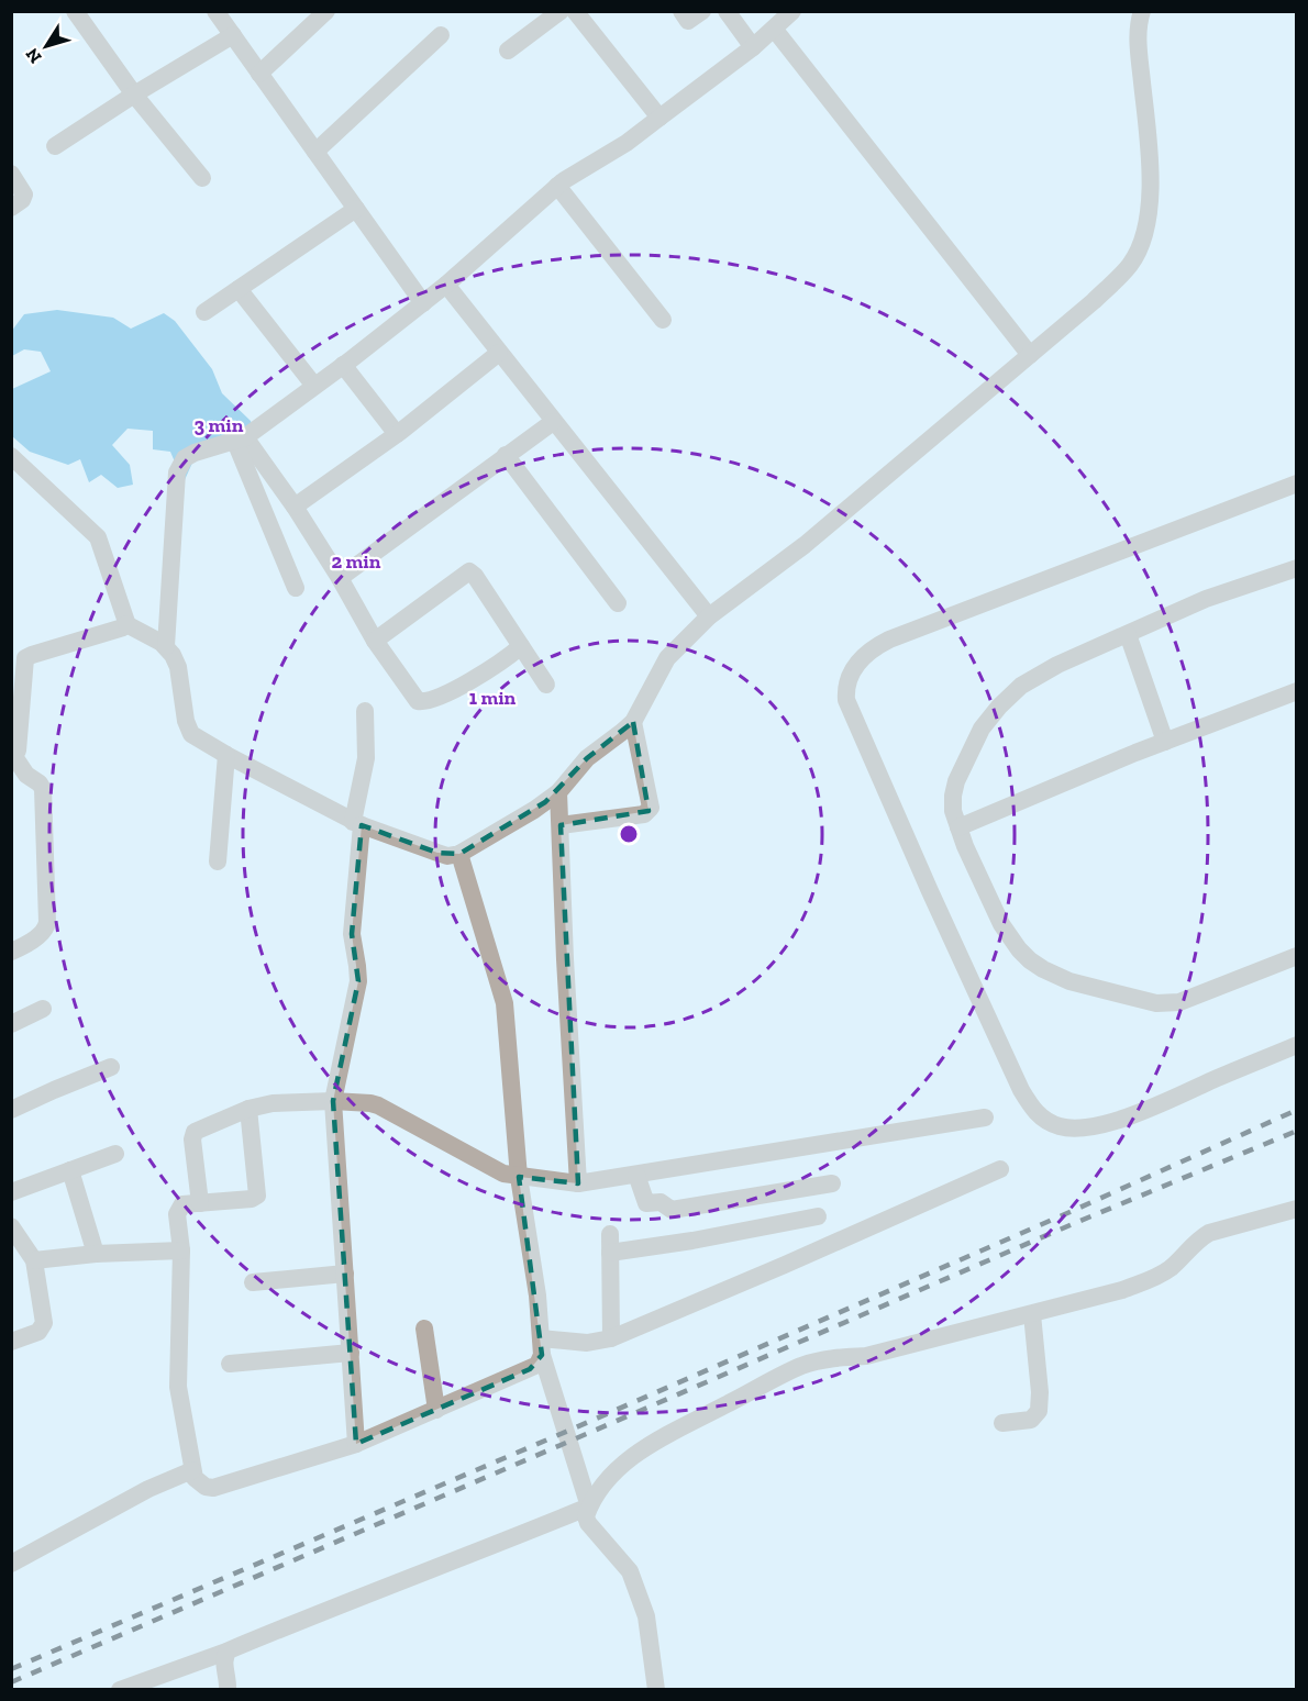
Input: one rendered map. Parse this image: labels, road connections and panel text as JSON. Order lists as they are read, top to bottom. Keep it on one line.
{"north":"bottom left","rings":["3 min","2 min","1 min"]}
